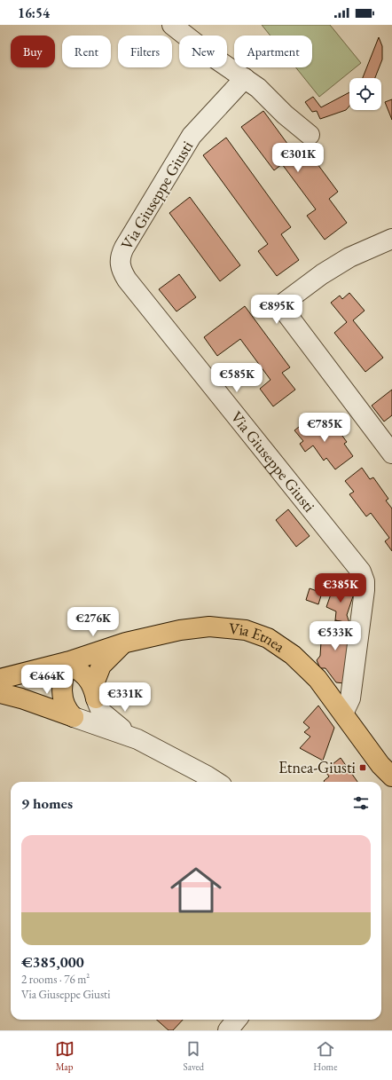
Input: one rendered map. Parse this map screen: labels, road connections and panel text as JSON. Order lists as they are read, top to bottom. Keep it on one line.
{"streets":{"main road":["Via Etnea"],"street":["Via Giuseppe Giusti"]},"crossings":[["Via Giuseppe Giusti","Via Etnea"]],"places":{"transit":["Etnea-Giusti"]},"page":{"status":"16:54","chip":["Buy","Rent","Filters","New","Apartment"],"price":["€301K","€895K","€585K","€785K","€385K","€276K","€533K","€464K","€331K"],"heading":"9 homes","list":[{"name":"€385,000","note":"2 rooms · 76 m² · Via Giuseppe Giusti"}],"tabs":["Map","Saved","Home"]}}
